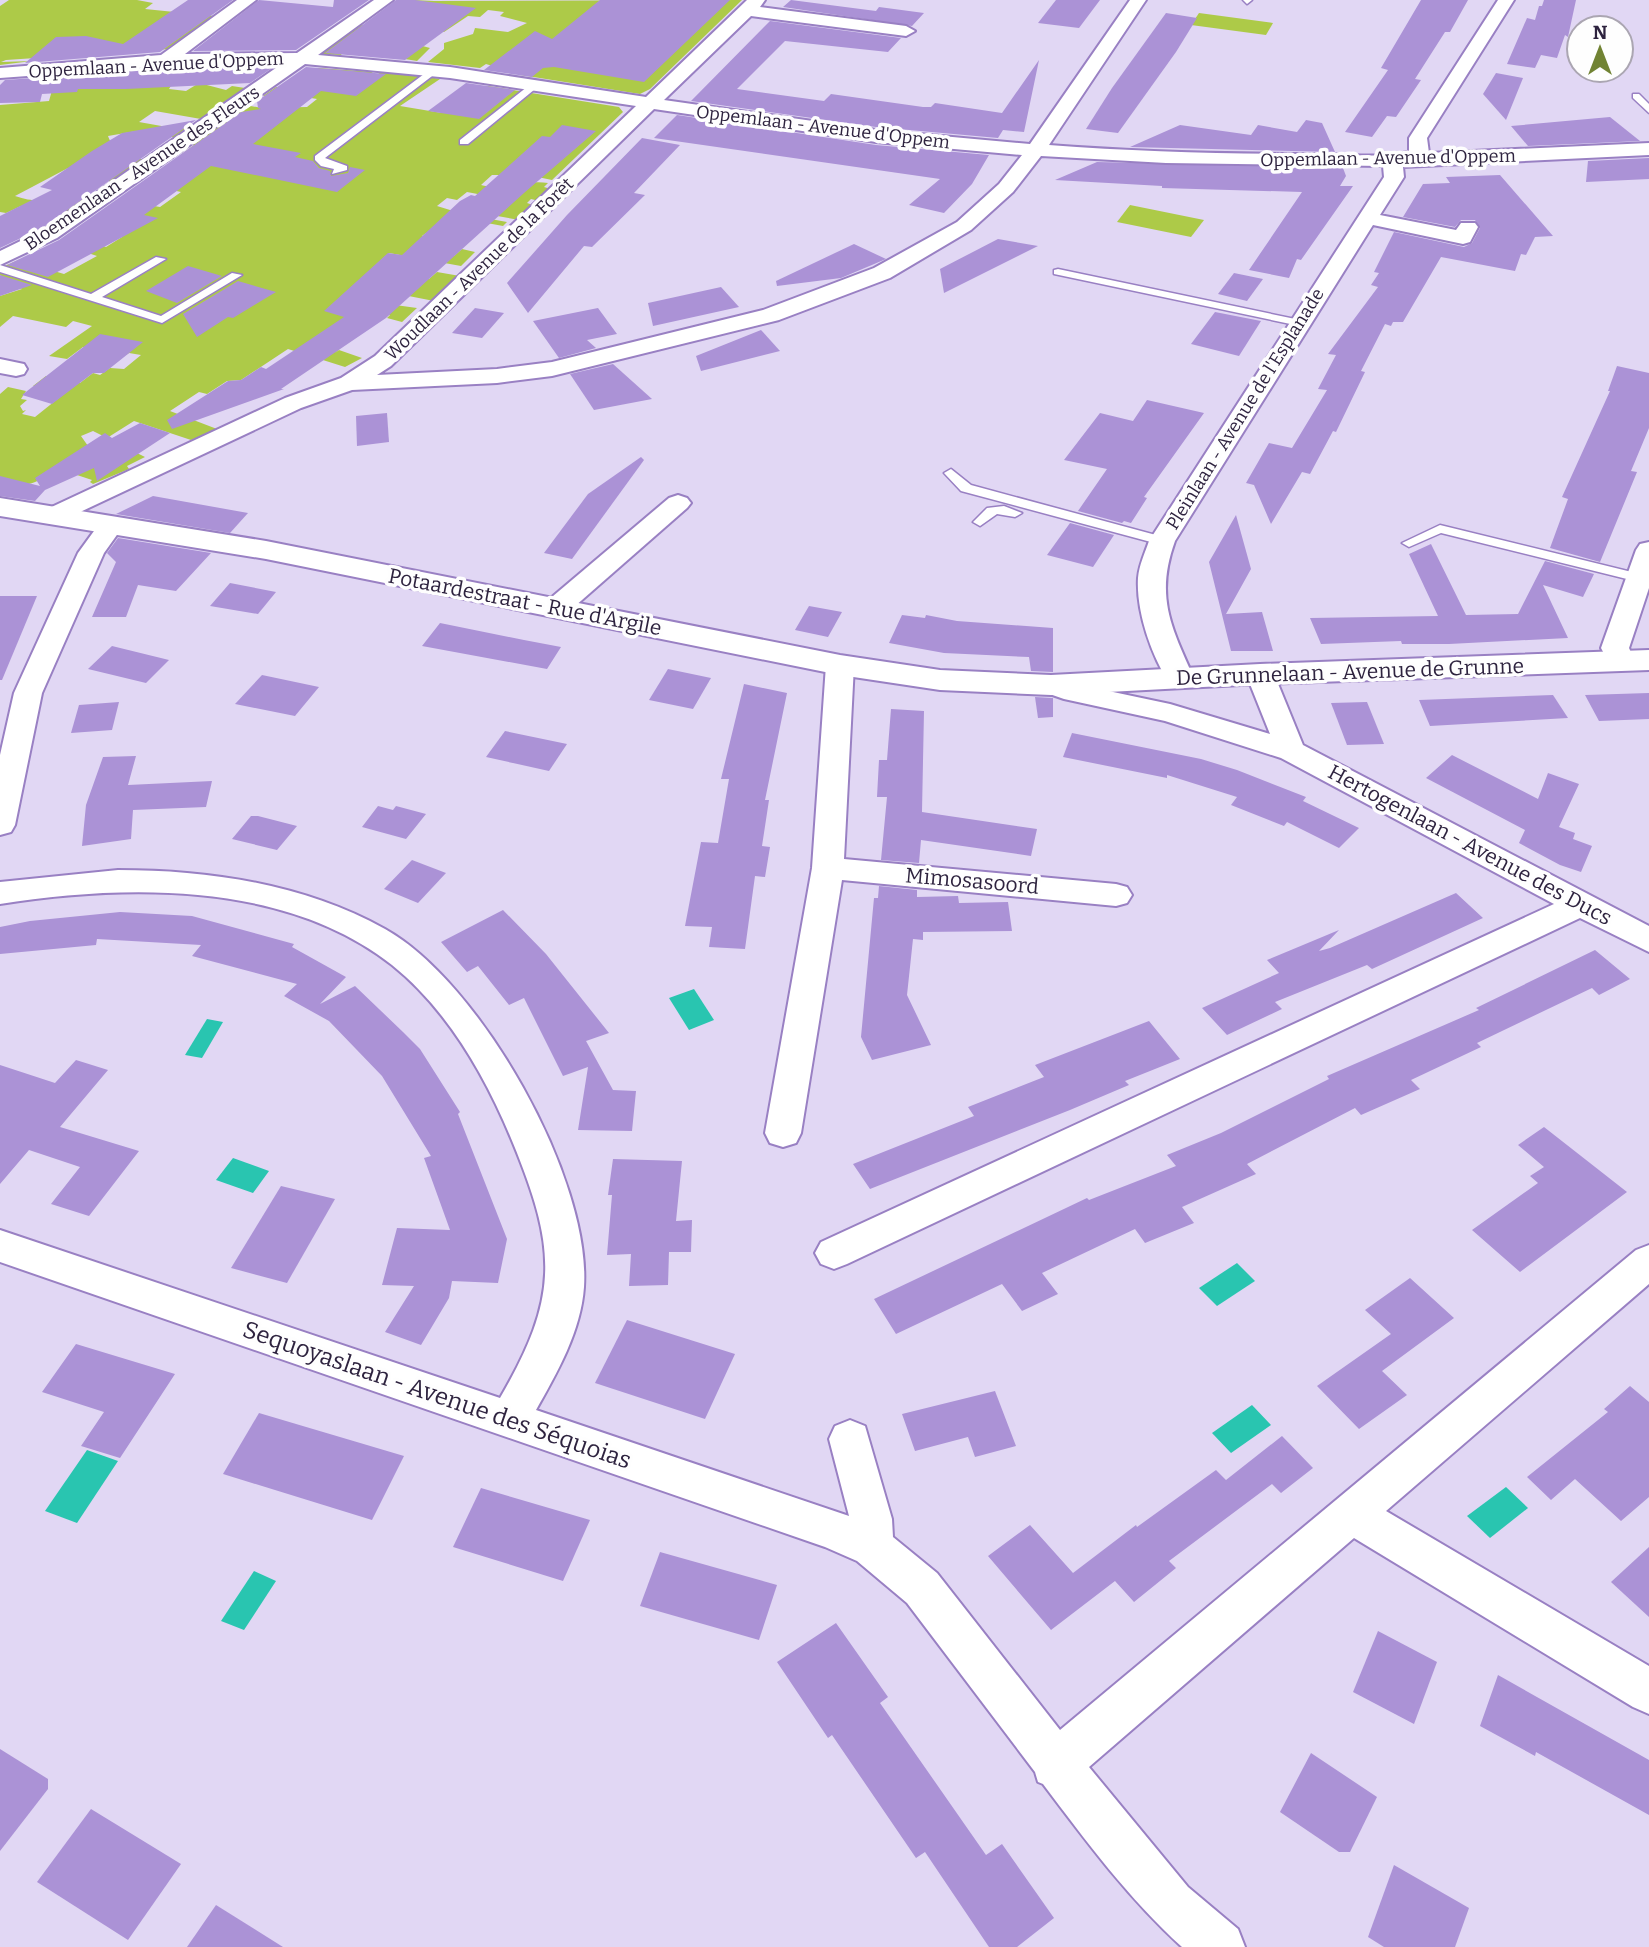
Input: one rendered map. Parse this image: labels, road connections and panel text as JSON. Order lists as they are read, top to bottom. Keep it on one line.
{"streets":{"street":["Oppemlaan - Avenue d'Oppem","Bloemenlaan - Avenue des Fleurs","Woudlaan - Avenue de la Forêt","Pleinlaan - Avenue de l'Esplanade","Potaardestraat - Rue d'Argile","De Grunnelaan - Avenue de Grunne","Hertogenlaan - Avenue des Ducs","Mimosasoord","Sequoyaslaan - Avenue des Séquoias"]},"crossings":[["Oppemlaan - Avenue d'Oppem","Bloemenlaan - Avenue des Fleurs"],["Oppemlaan - Avenue d'Oppem","Woudlaan - Avenue de la Forêt"],["Oppemlaan - Avenue d'Oppem","Pleinlaan - Avenue de l'Esplanade"],["Woudlaan - Avenue de la Forêt","Potaardestraat - Rue d'Argile"],["Pleinlaan - Avenue de l'Esplanade","De Grunnelaan - Avenue de Grunne"],["Potaardestraat - Rue d'Argile","De Grunnelaan - Avenue de Grunne"],["Potaardestraat - Rue d'Argile","Hertogenlaan - Avenue des Ducs"],["De Grunnelaan - Avenue de Grunne","Hertogenlaan - Avenue des Ducs"]],"north":"top"}
